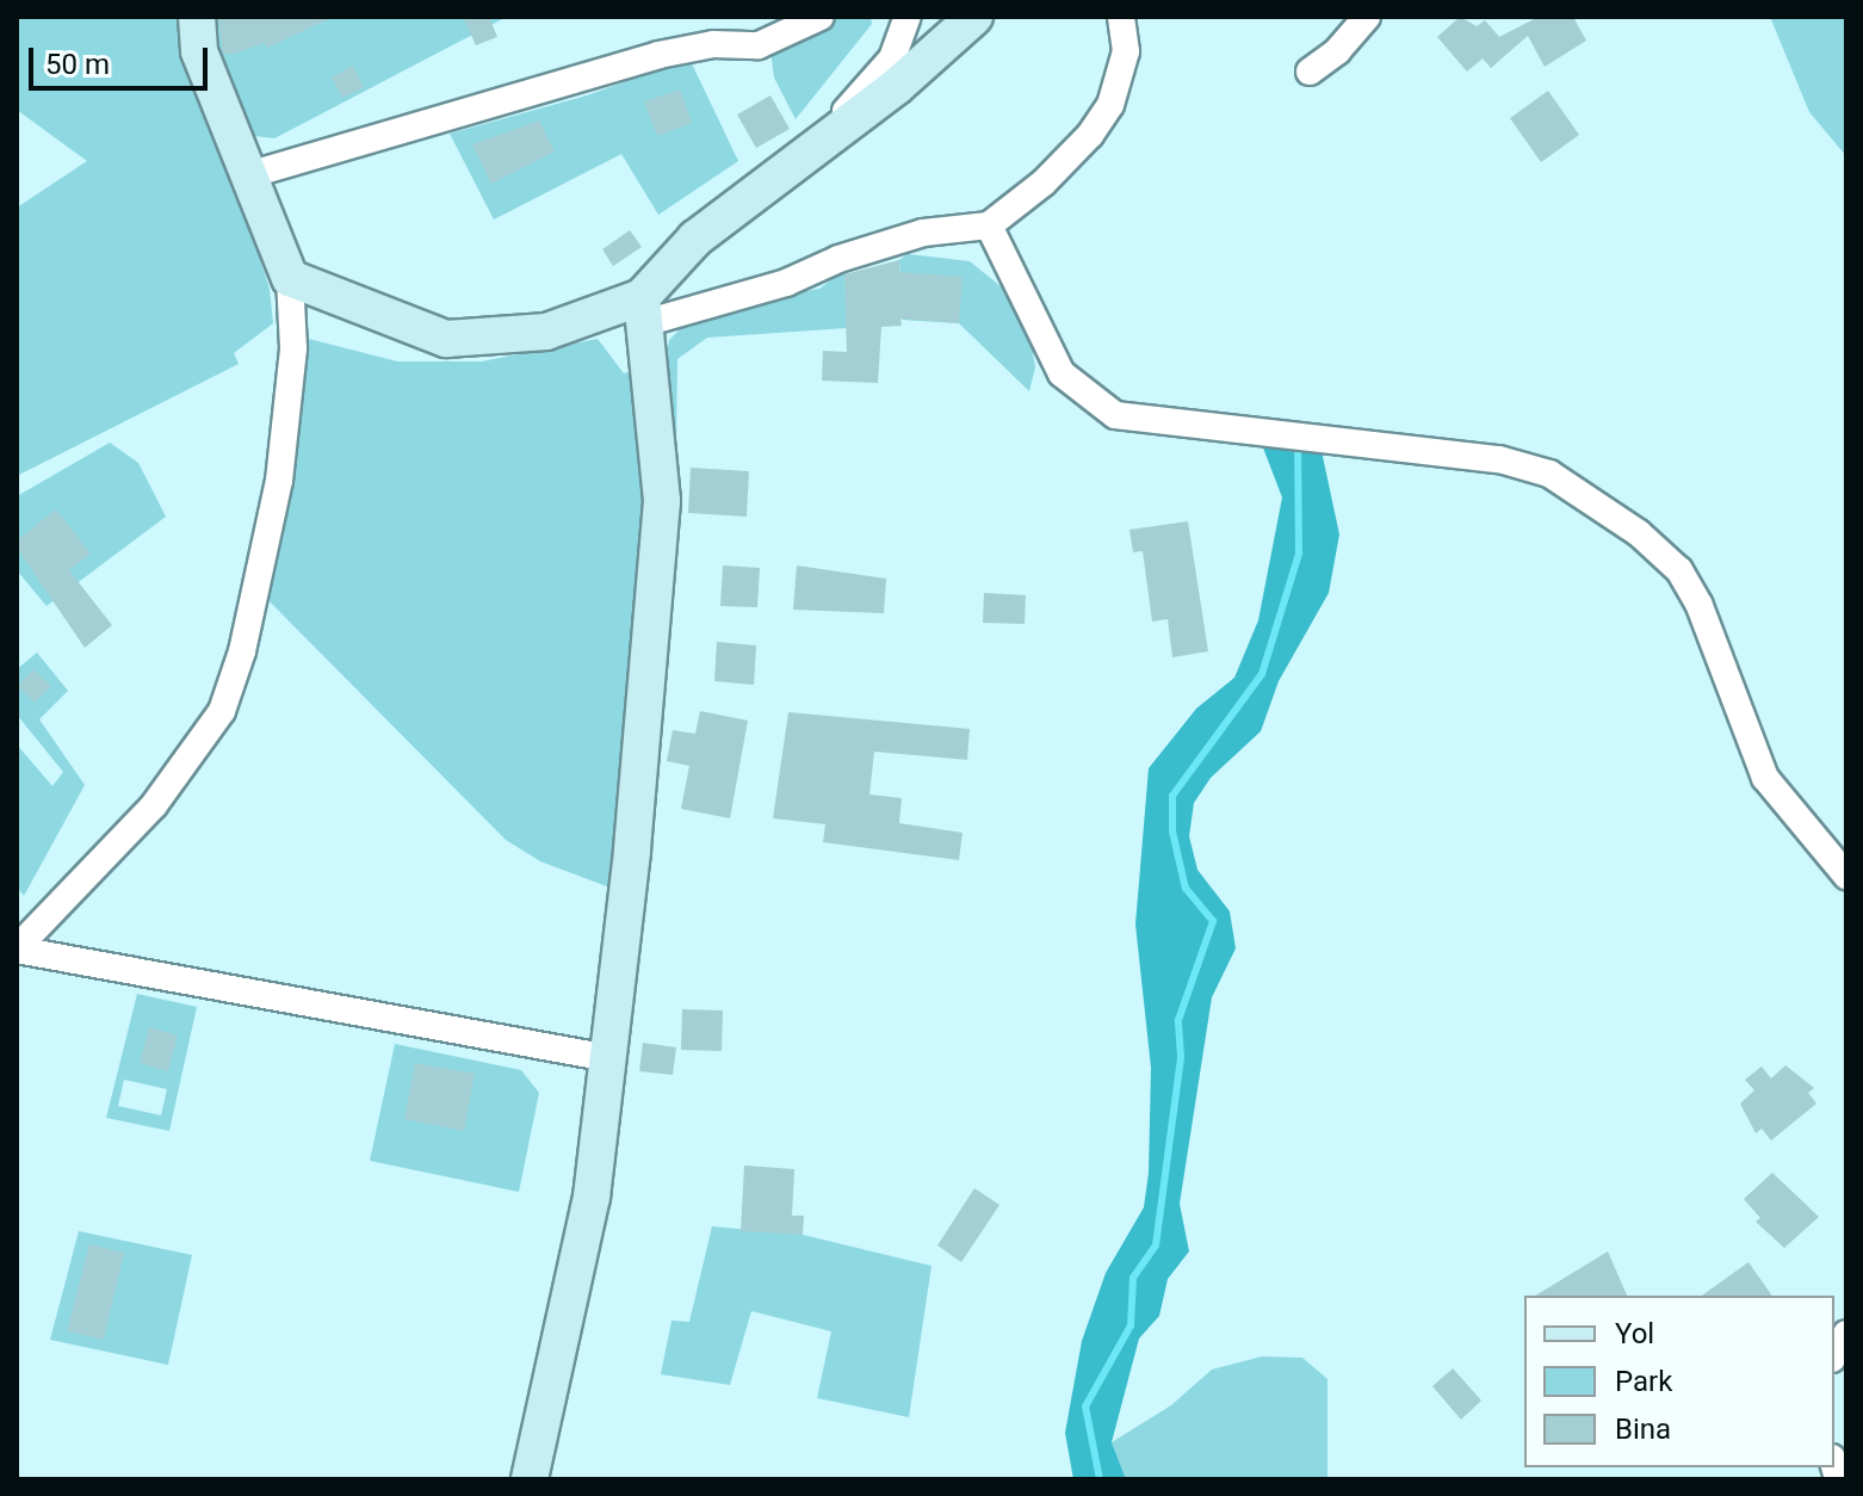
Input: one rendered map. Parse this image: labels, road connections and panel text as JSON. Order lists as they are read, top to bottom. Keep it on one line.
{"legend":["Yol","Park","Bina"],"scale_bar":"50 m"}
